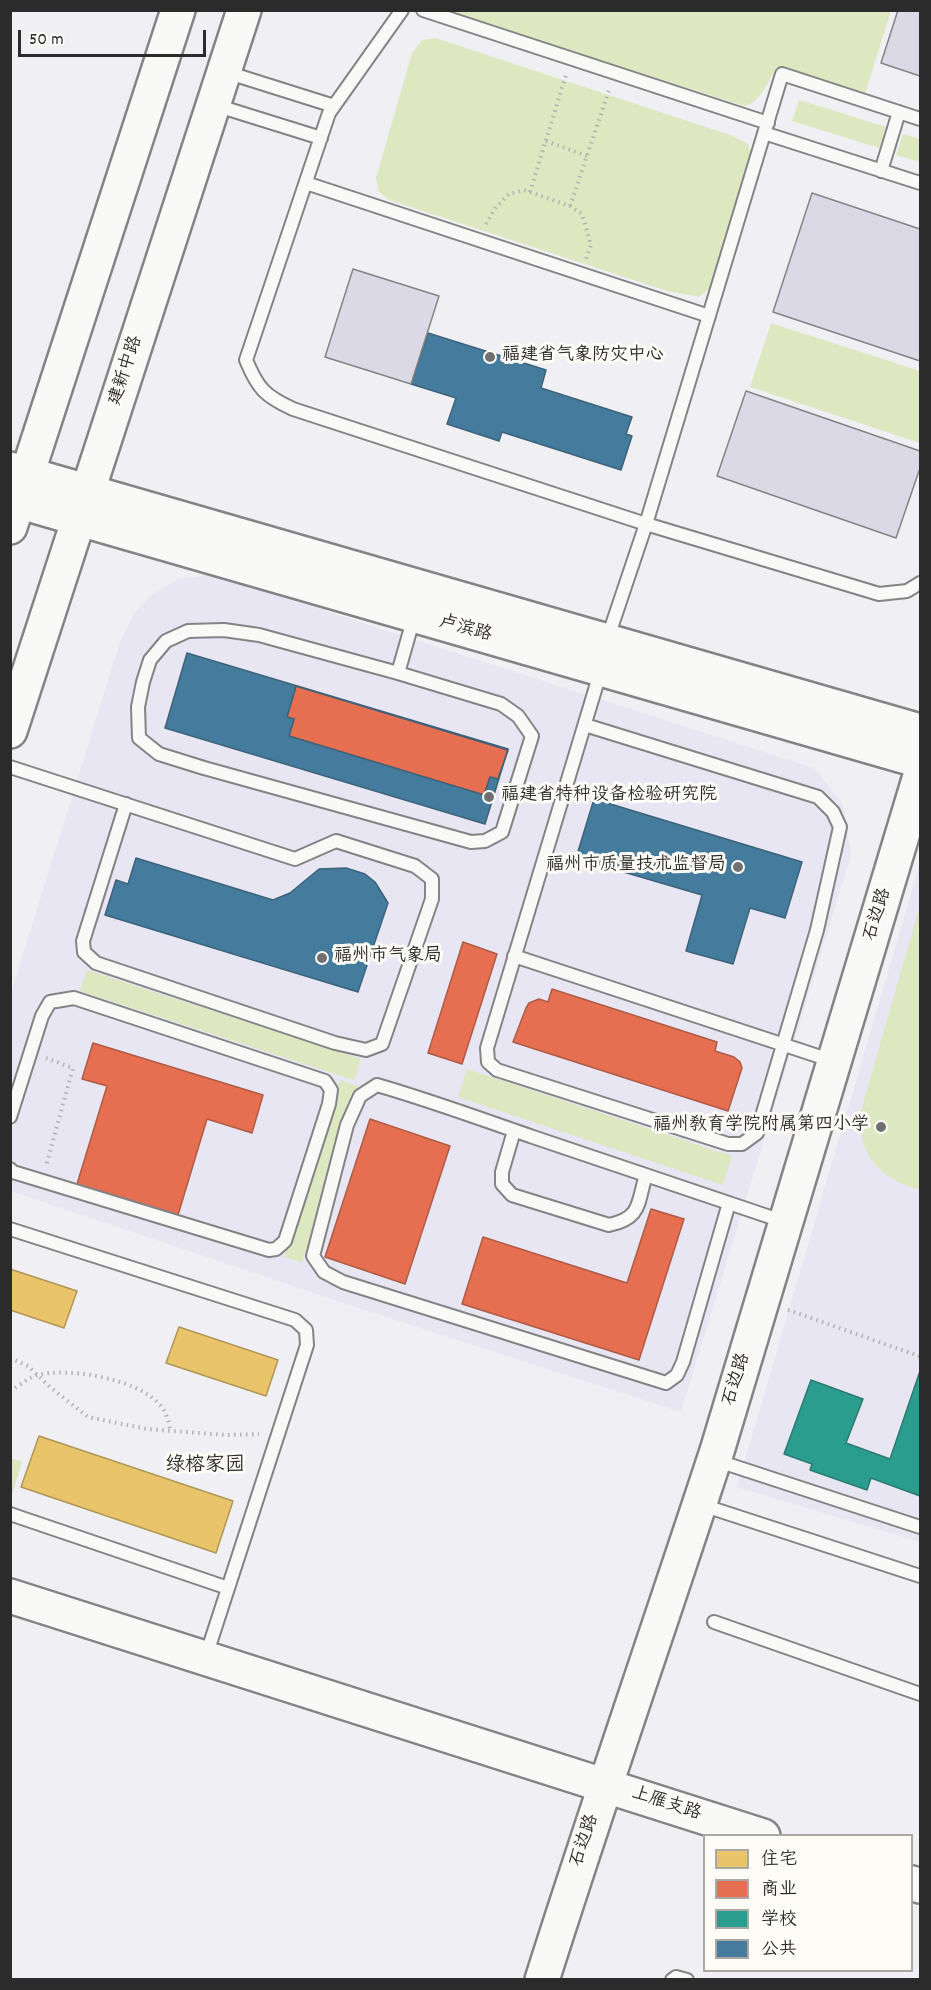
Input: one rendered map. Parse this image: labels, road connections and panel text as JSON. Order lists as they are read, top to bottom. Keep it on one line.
{"streets":{"main road":["建新中路","卢滨路","石边路","上雁支路"]},"crossings":[["建新中路","卢滨路"],["石边路","上雁支路"]],"districts":["绿榕家园"],"places":["福建省气象防灾中心","福建省特种设备检验研究院","福州市质量技术监督局","福州市气象局","福州教育学院附属第四小学"],"legend":["住宅","商业","学校","公共"],"scale_bar":"50 m"}
